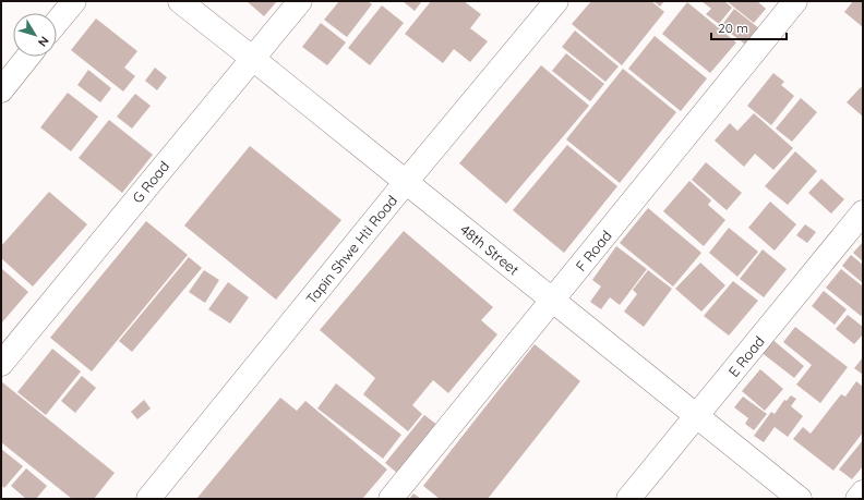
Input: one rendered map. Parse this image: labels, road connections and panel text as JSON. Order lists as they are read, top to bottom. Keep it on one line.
{"streets":{"street":["G Road","Tapin Shwe Hti Road","48th Street","F Road","E Road"]},"crossings":[["G Road","48th Street"],["Tapin Shwe Hti Road","48th Street"],["48th Street","F Road"],["48th Street","E Road"]],"scale_bar":"20 m","north":"bottom right"}
